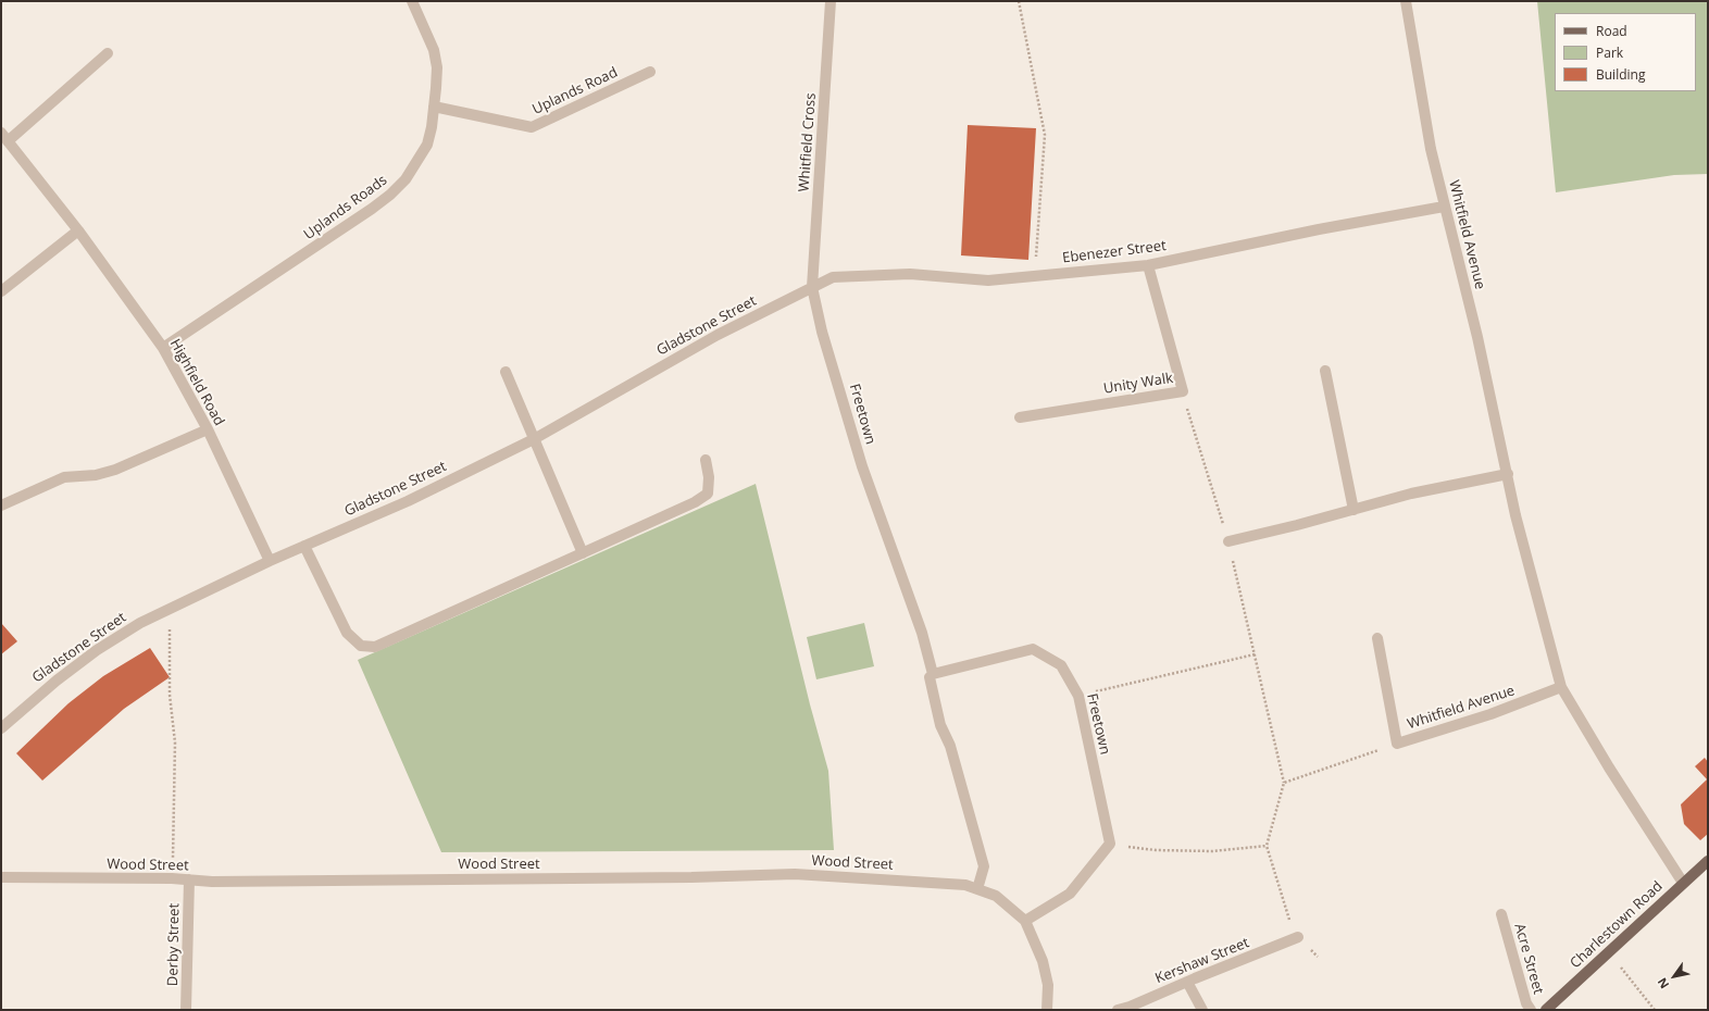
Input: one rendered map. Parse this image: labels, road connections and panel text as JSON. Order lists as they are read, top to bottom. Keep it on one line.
{"streets":{"main road":["Charlestown Road"],"street":["Uplands Road","Whitfield Cross","Uplands Roads","Whitfield Avenue","Ebenezer Street","Gladstone Street","Highfield Road","Unity Walk","Freetown","Wood Street","Derby Street","Acre Street","Kershaw Street"]},"crossings":[["Uplands Road","Uplands Roads"],["Whitfield Cross","Ebenezer Street"],["Whitfield Cross","Gladstone Street"],["Whitfield Cross","Freetown"],["Uplands Roads","Highfield Road"],["Whitfield Avenue","Ebenezer Street"],["Whitfield Avenue","Charlestown Road"],["Ebenezer Street","Gladstone Street"],["Ebenezer Street","Unity Walk"],["Ebenezer Street","Freetown"],["Gladstone Street","Highfield Road"],["Gladstone Street","Freetown"],["Wood Street","Derby Street"]],"legend":["Road","Park","Building"],"north":"bottom left"}
